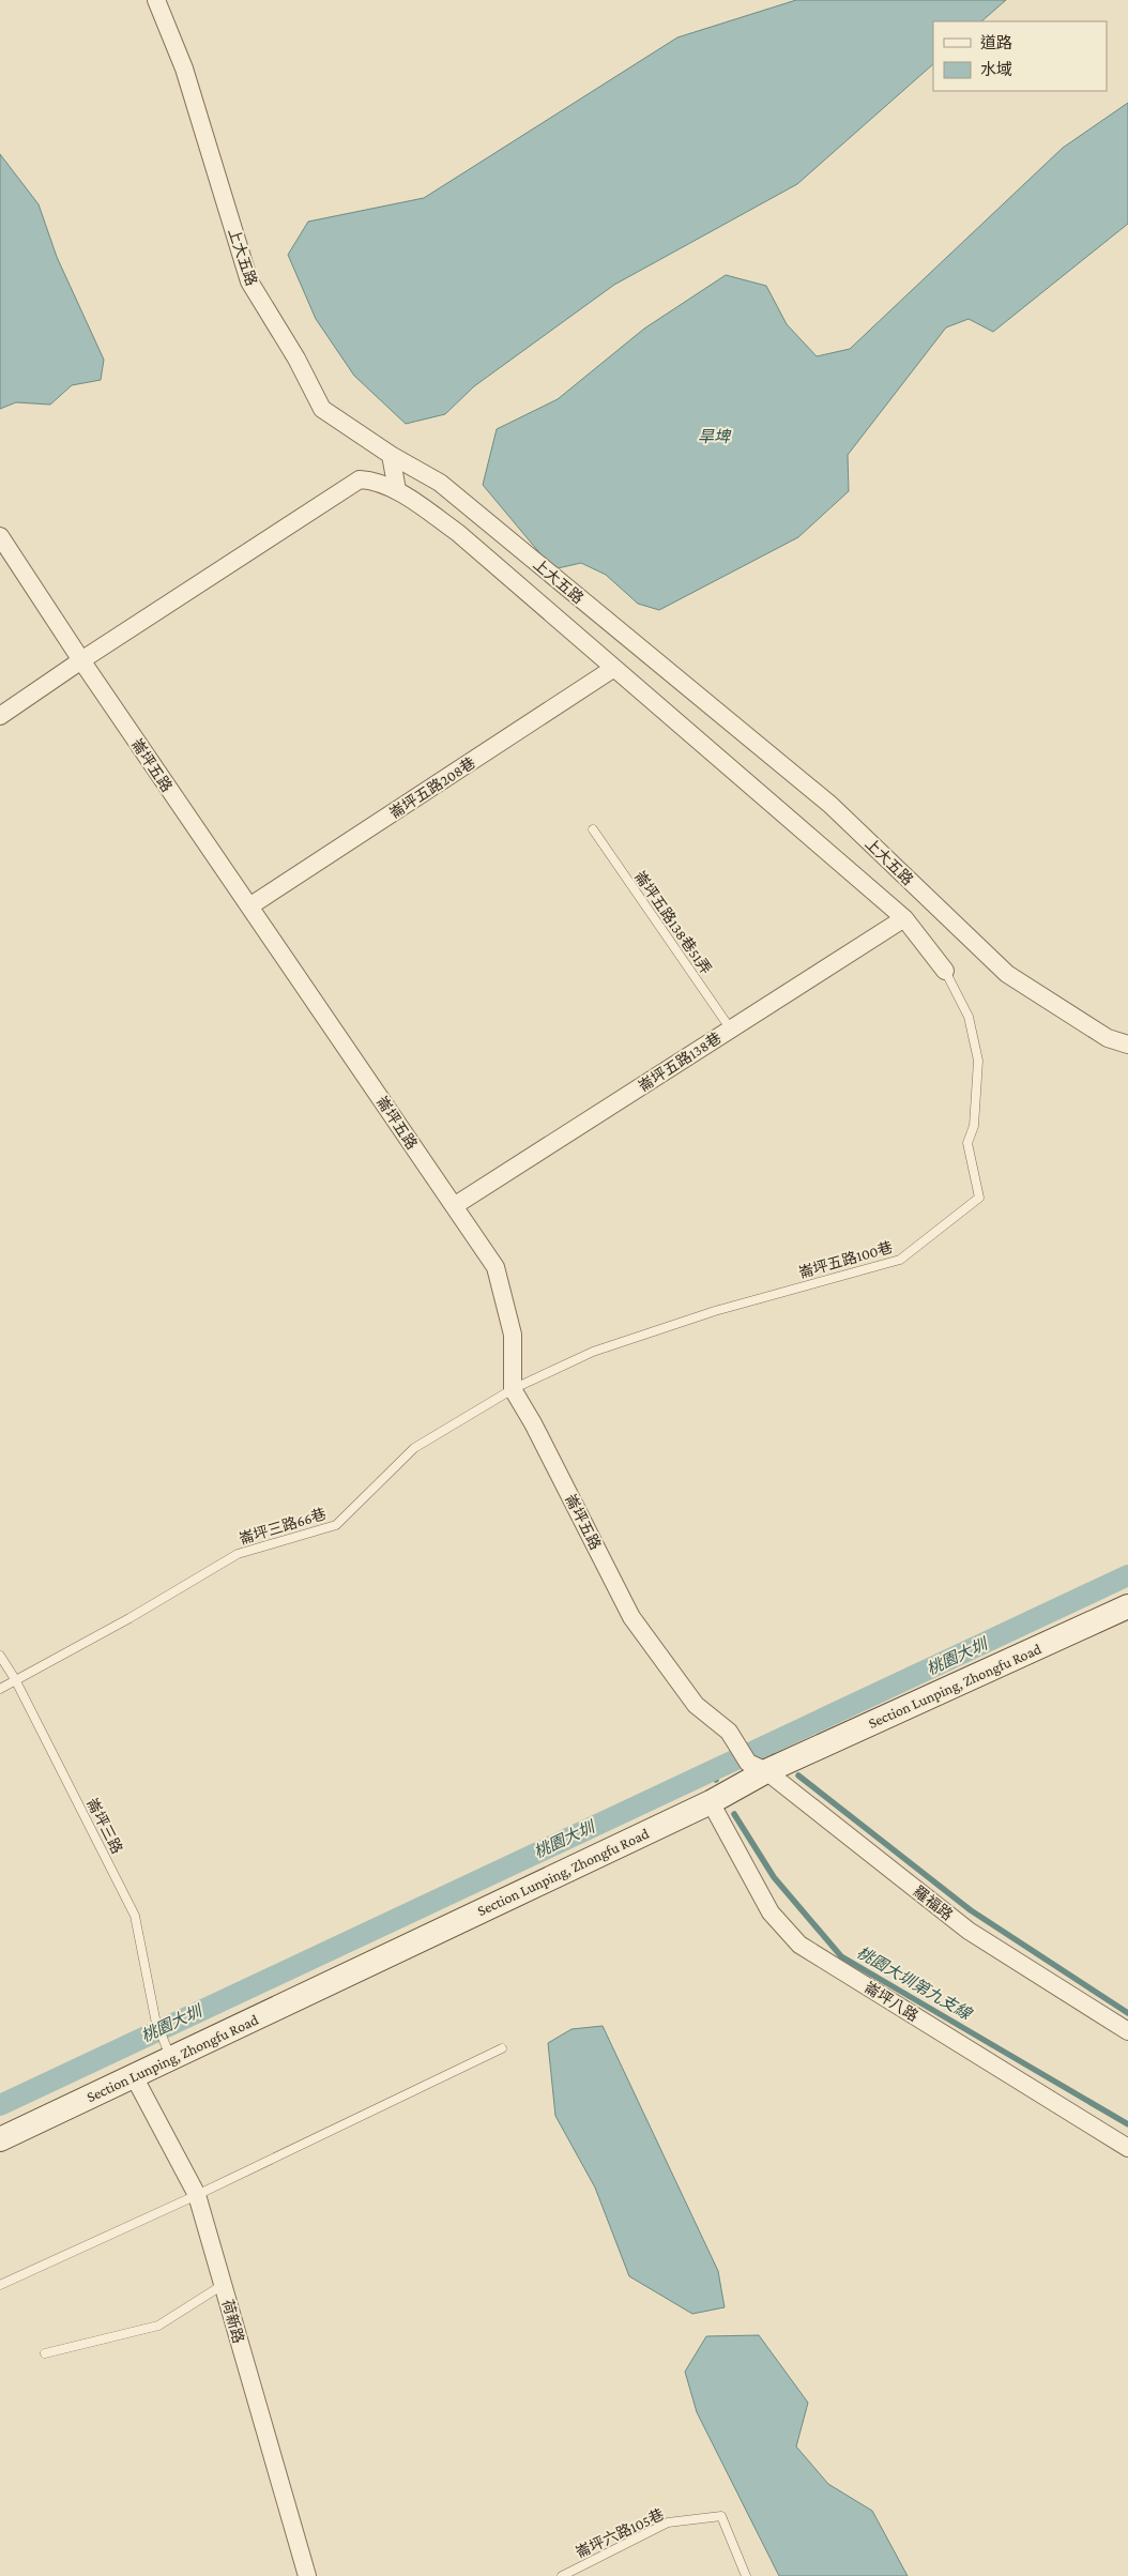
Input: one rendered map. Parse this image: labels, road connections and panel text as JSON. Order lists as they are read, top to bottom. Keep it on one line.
{"streets":{"street":["上大五路","崙坪五路","崙坪五路208巷","崙坪五路138巷","Section Lunping, Zhongfu Road","羅福路","崙坪八路","荷新路"],"lane":["崙坪五路138巷51弄","崙坪五路100巷","崙坪三路66巷","崙坪三路","崙坪六路105巷"]},"crossings":[["崙坪五路","崙坪五路208巷"],["崙坪五路","崙坪五路138巷"],["崙坪五路","崙坪五路100巷"],["崙坪五路","崙坪三路66巷"],["崙坪五路","Section Lunping, Zhongfu Road"],["崙坪五路","羅福路"],["崙坪五路138巷51弄","崙坪五路138巷"],["崙坪五路100巷","崙坪三路66巷"],["崙坪三路66巷","崙坪三路"],["Section Lunping, Zhongfu Road","崙坪三路"],["Section Lunping, Zhongfu Road","羅福路"],["Section Lunping, Zhongfu Road","崙坪八路"],["Section Lunping, Zhongfu Road","荷新路"]],"water":["旱埤","桃園大圳","桃園大圳第九支線"],"legend":["道路","水域"]}
